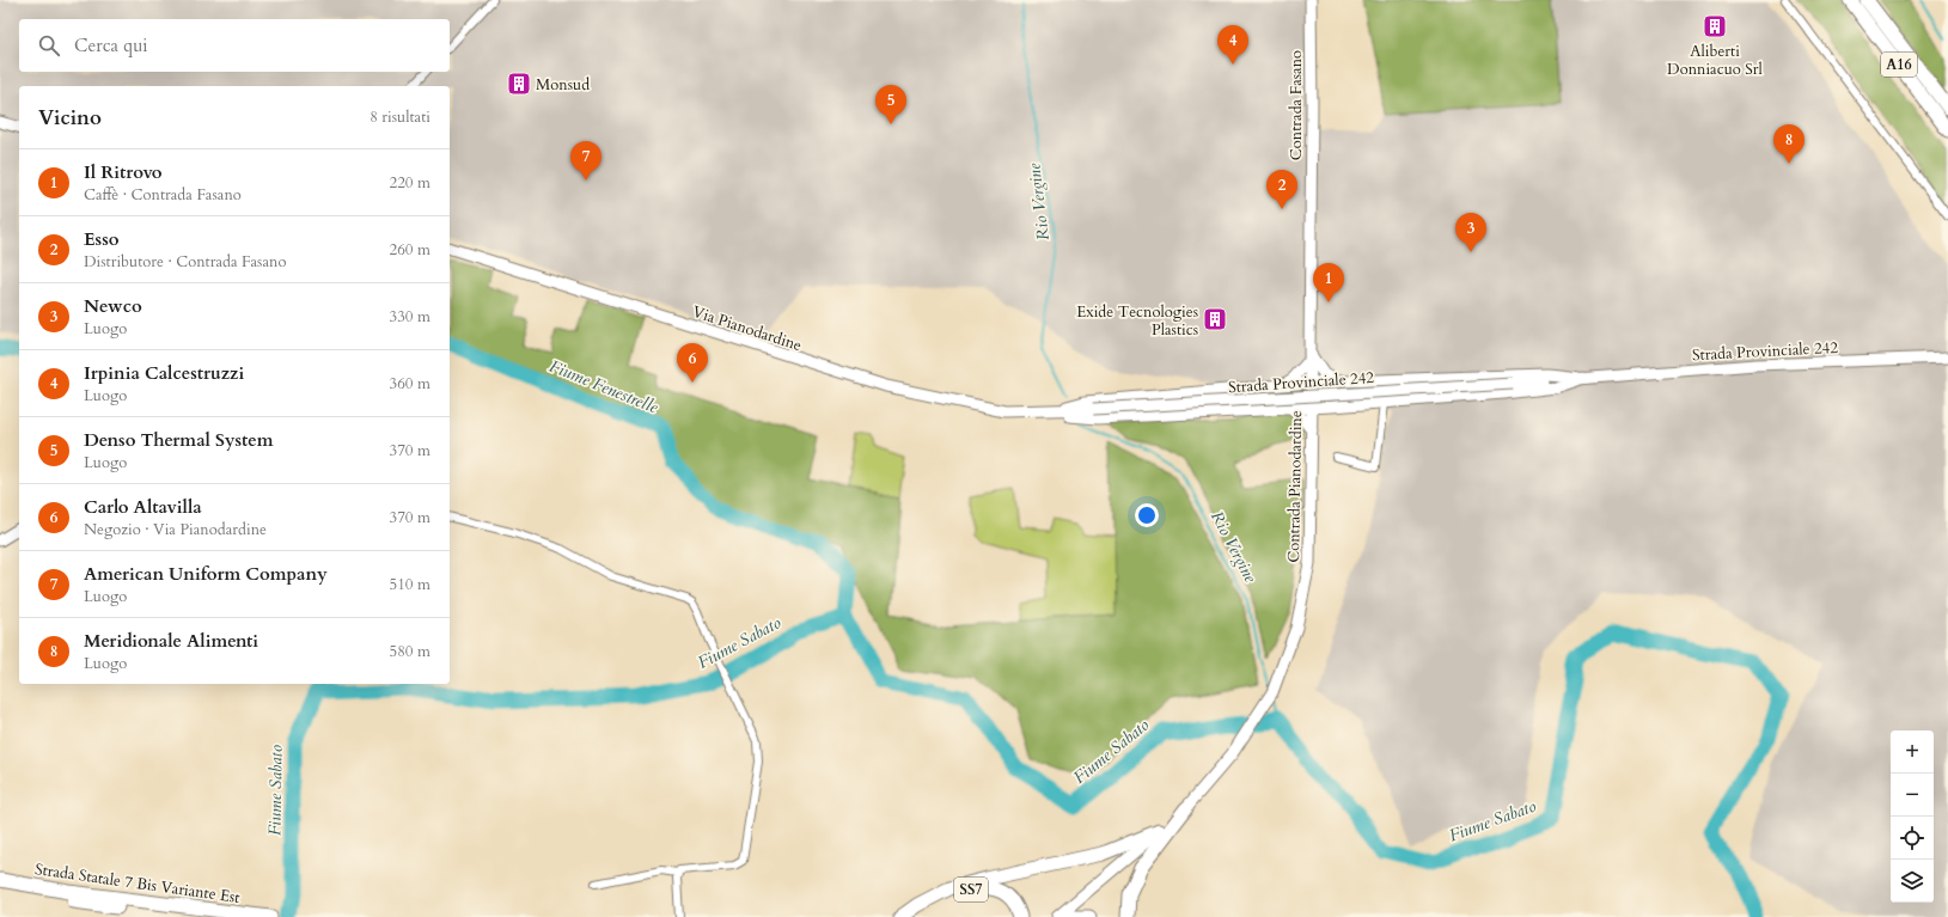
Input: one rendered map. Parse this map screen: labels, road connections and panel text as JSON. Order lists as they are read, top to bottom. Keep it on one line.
{"streets":{"highway":["A16","Strada Statale 7 Bis Variante Est","SS7"],"street":["Contrada Fasano","Via Pianodardine","Strada Provinciale 242","Contrada Pianodardine"]},"crossings":[["Contrada Fasano","Contrada Pianodardine"],["Via Pianodardine","Strada Provinciale 242"]],"water":["Rio Vergine","Fiume Fenestrelle","Fiume Sabato"],"places":{"building":["Aliberti Donniacuo Srl","Monsud","Exide Tecnologies Plastics"]},"page":{"search":"Cerca qui","pins":["4","5","8","7","2","3","1","6"],"heading":["Vicino","8 risultati"],"list":[{"mark":"1","name":"Il Ritrovo","note":"Caffè · Contrada Fasano","value":"220 m"},{"mark":"2","name":"Esso","note":"Distributore · Contrada Fasano","value":"260 m"},{"mark":"3","name":"Newco","note":"Luogo","value":"330 m"},{"mark":"4","name":"Irpinia Calcestruzzi","note":"Luogo","value":"360 m"},{"mark":"5","name":"Denso Thermal System","note":"Luogo","value":"370 m"},{"mark":"6","name":"Carlo Altavilla","note":"Negozio · Via Pianodardine","value":"370 m"},{"mark":"7","name":"American Uniform Company","note":"Luogo","value":"510 m"},{"mark":"8","name":"Meridionale Alimenti","note":"Luogo","value":"580 m"}],"map_buttons":["+","−"]}}
